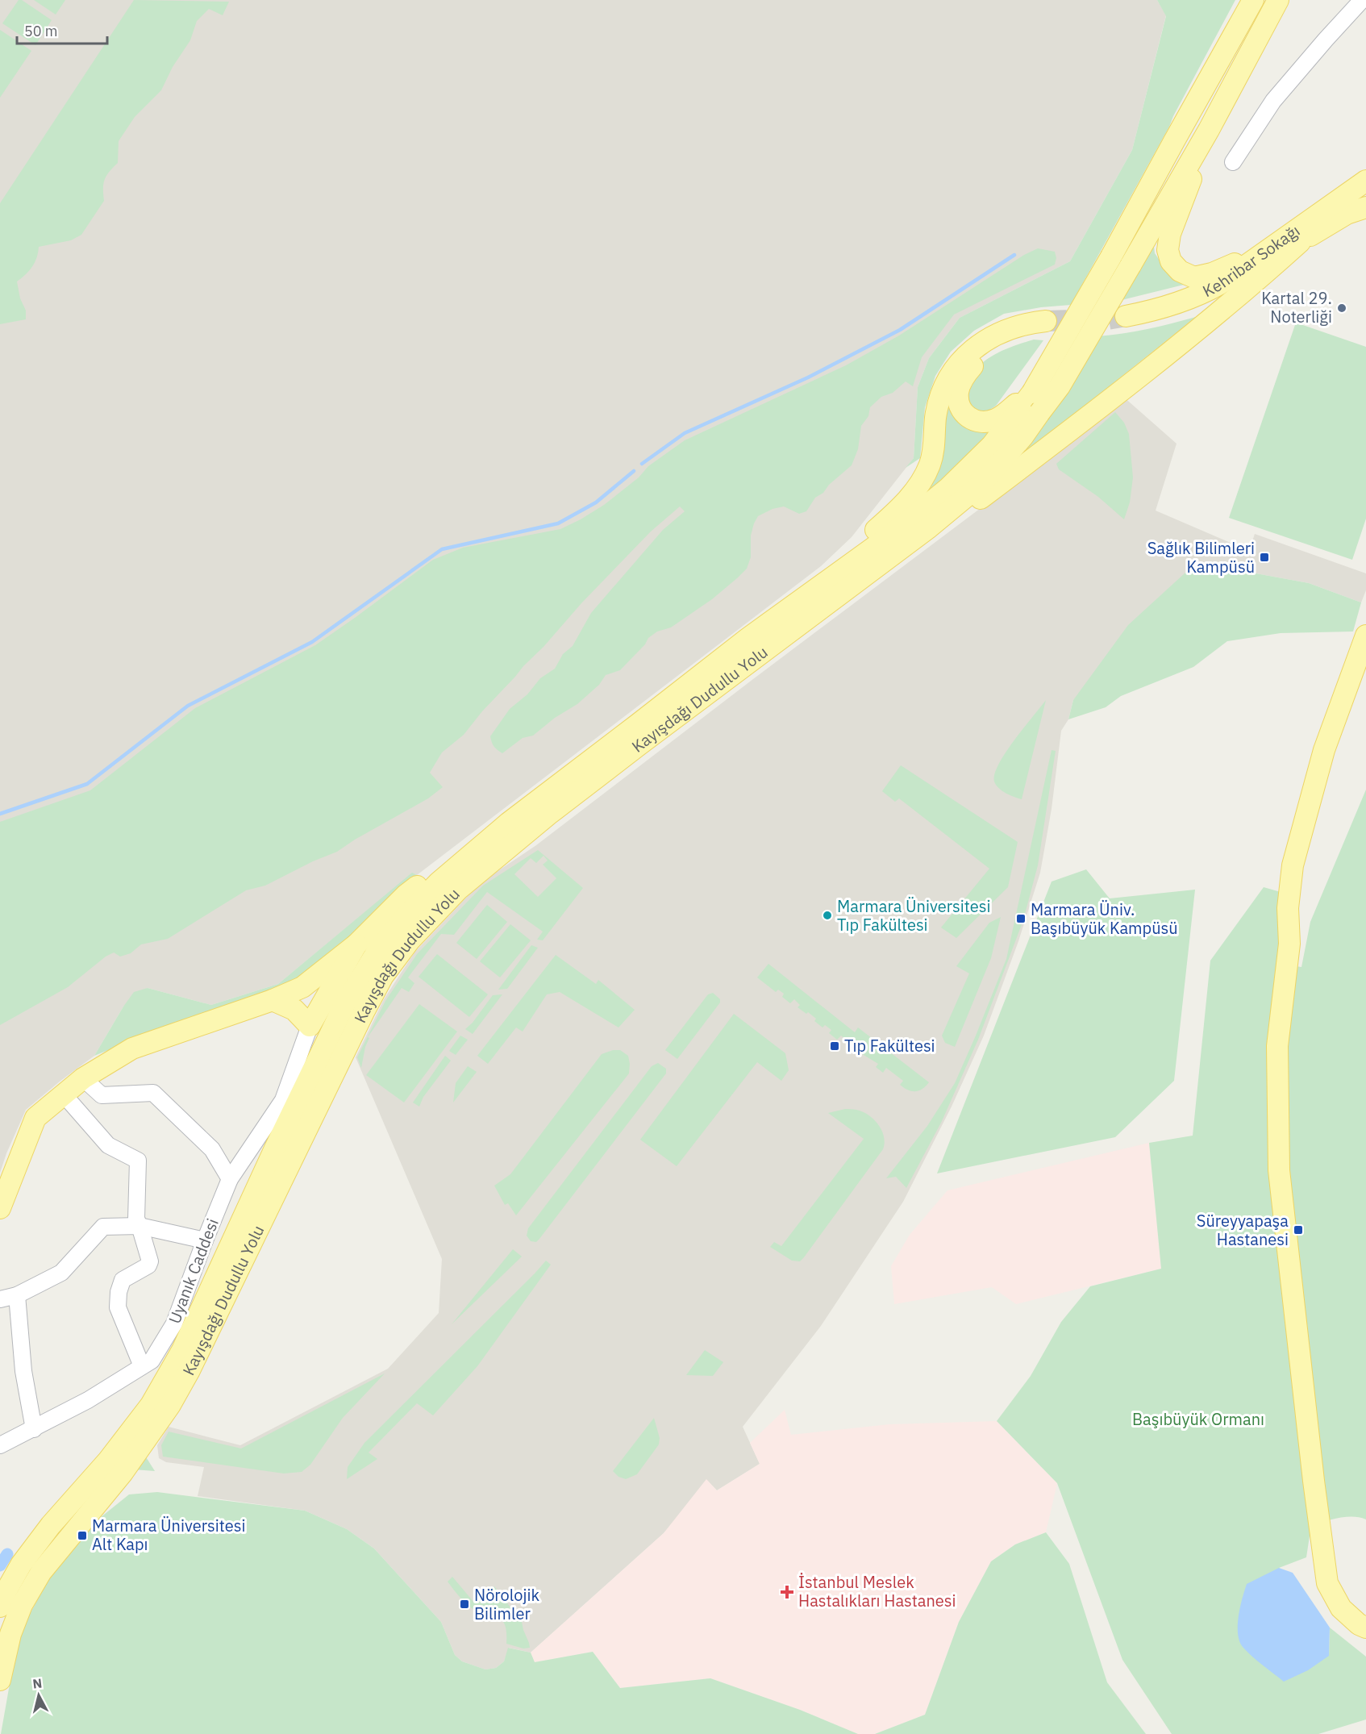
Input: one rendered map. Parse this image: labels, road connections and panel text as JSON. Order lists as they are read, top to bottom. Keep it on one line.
{"streets":{"main road":["Kehribar Sokağı","Kayışdağı Dudullu Yolu"],"street":["Uyanık Caddesi"]},"parks":["Başıbüyük Ormanı"],"places":{"other":["Kartal 29. Noterliği","Marmara Üniversitesi Tıp Fakültesi"],"transit":["Sağlık Bilimleri Kampüsü","Marmara Üniv. Başıbüyük Kampüsü","Tıp Fakültesi","Süreyyapaşa Hastanesi","Marmara Üniversitesi Alt Kapı","Nörolojik Bilimler"],"health":["İstanbul Meslek Hastalıkları Hastanesi"]},"scale_bar":"50 m","north":"top"}
